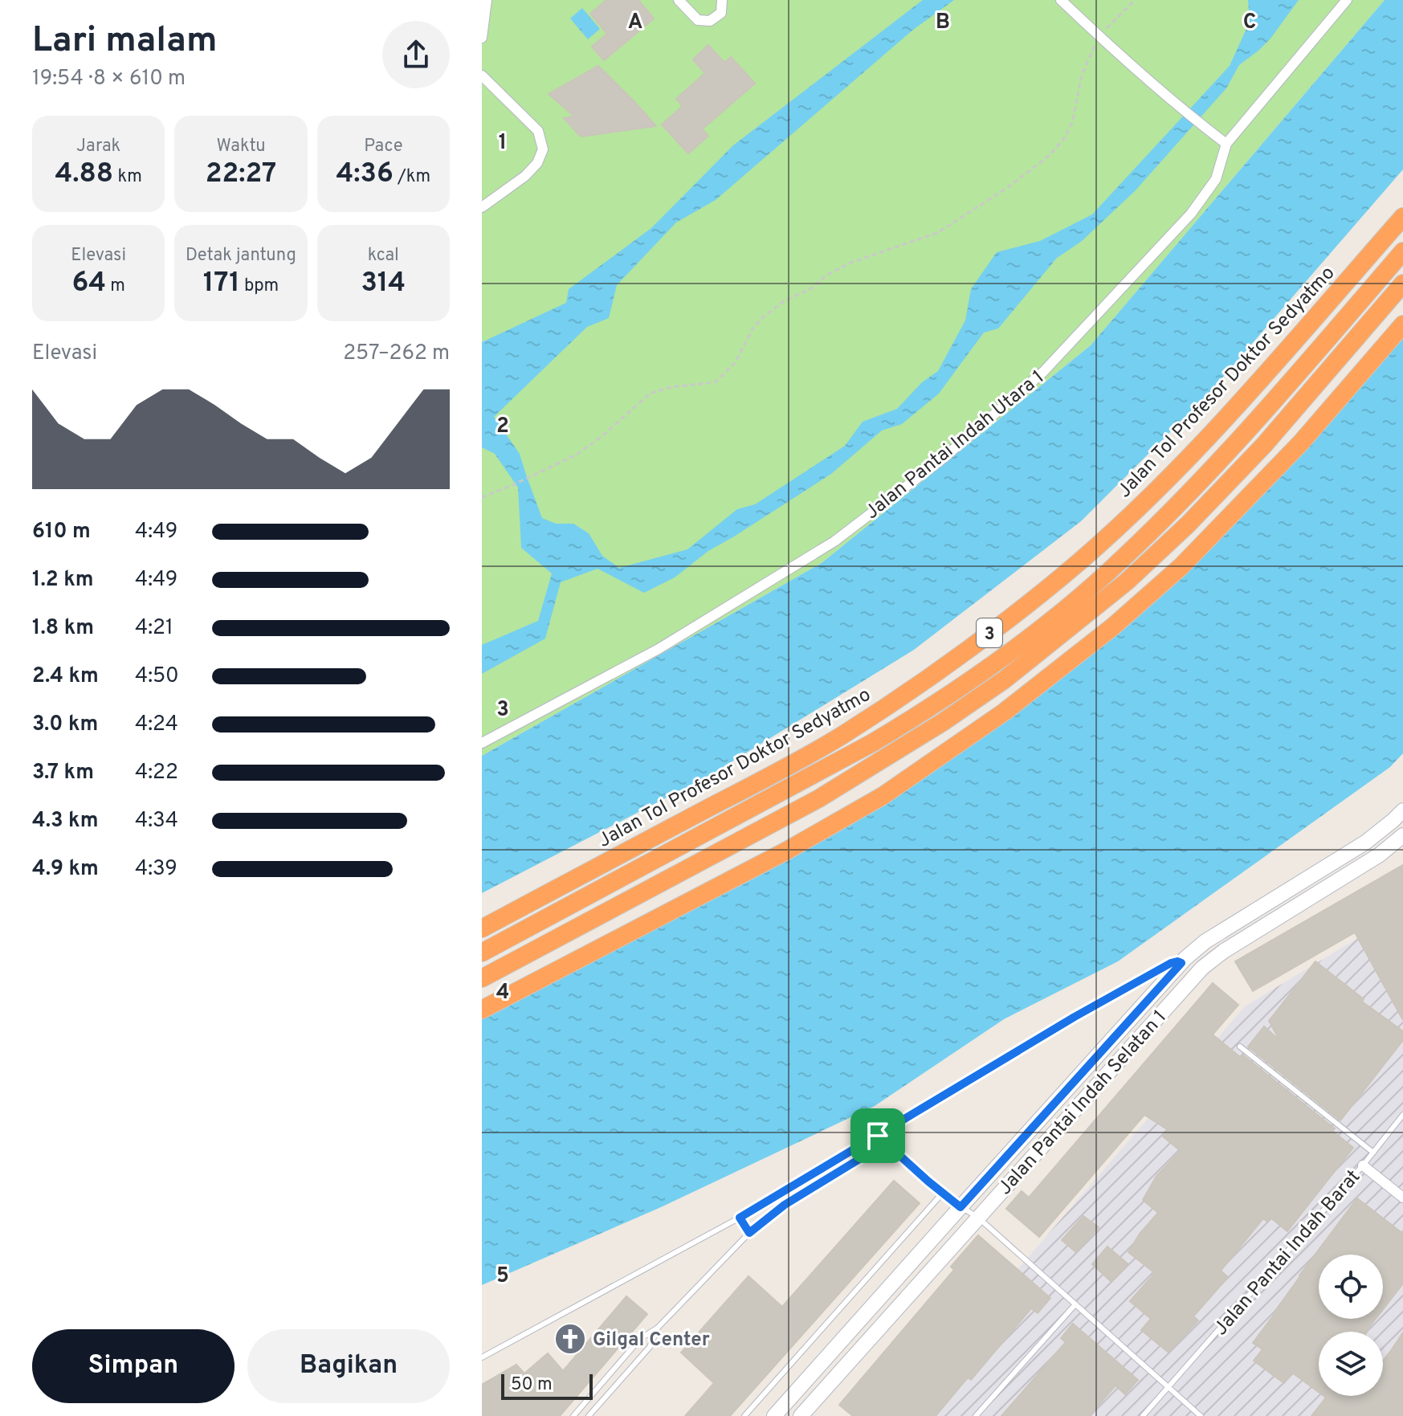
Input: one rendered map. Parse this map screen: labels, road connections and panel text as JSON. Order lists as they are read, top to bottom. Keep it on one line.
{"streets":{"highway":["Jalan Tol Profesor Doktor Sedyatmo","3"],"street":["Jalan Pantai Indah Utara 1","Jalan Pantai Indah Selatan 1"],"lane":["Jalan Pantai Indah Barat"]},"places":{"church":["Gilgal Center"]},"scale_bar":"50 m","page":{"heading":["Lari malam","19:54 · 8 × 610 m"],"stats":[["Jarak","4.88 km"],["Waktu","22:27"],["Pace","4:36 /km"],["Elevasi","64 m"],["Detak jantung","171 bpm"],["kcal","314"]],"chart":["Elevasi","257–262 m"],"list":[{"name":"610 m","note":"4:49"},{"name":"1.2 km","note":"4:49"},{"name":"1.8 km","note":"4:21"},{"name":"2.4 km","note":"4:50"},{"name":"3.0 km","note":"4:24"},{"name":"3.7 km","note":"4:22"},{"name":"4.3 km","note":"4:34"},{"name":"4.9 km","note":"4:39"}],"buttons":["Simpan","Bagikan"],"scale":"50 m"},"grid":{"columns":["A","B","C"],"rows":["1","2","3","4","5"]}}
